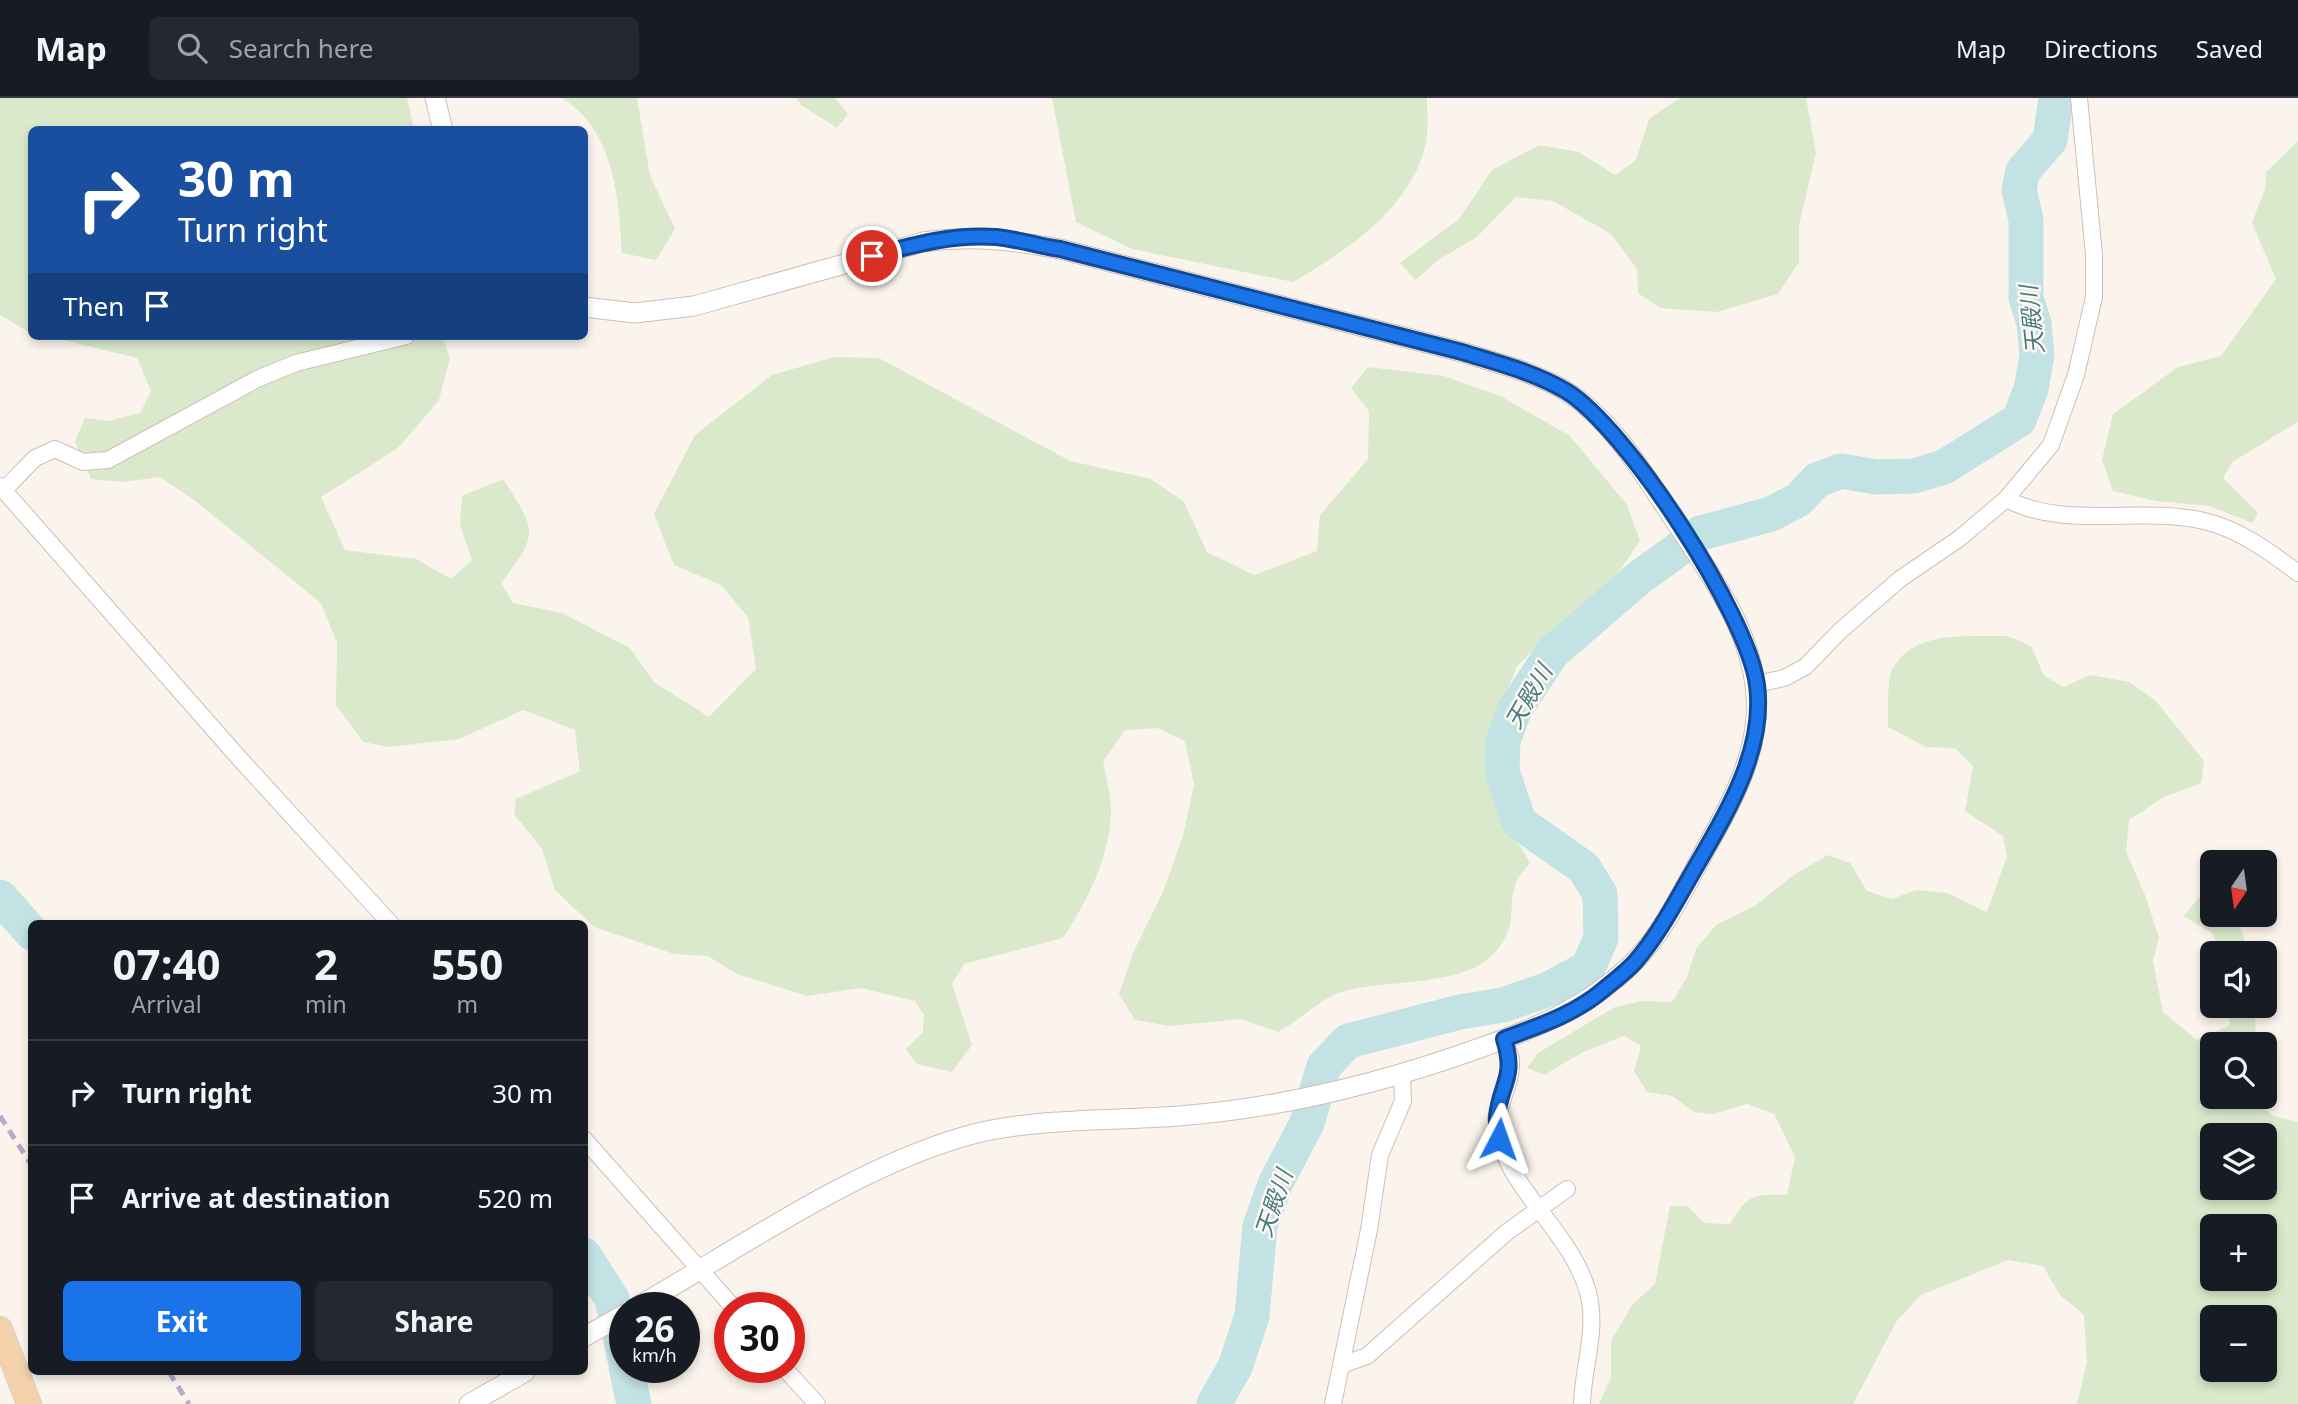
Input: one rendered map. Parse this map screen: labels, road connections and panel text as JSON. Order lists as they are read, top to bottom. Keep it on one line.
{"water":["天殿川"],"north":"bottom","page":{"header":"Map","search":"Search here","nav":["Map","Directions","Saved"],"turn":["30 m","Turn right"],"then":"Then","map_buttons":["+","−"],"eta":["07:40","Arrival","2","min","550","m"],"list":[{"name":"Turn right","value":"30 m"},{"name":"Arrive at destination","value":"520 m"}],"buttons":["Exit","Share"],"speed":"26 km/h","limit":"30"}}
